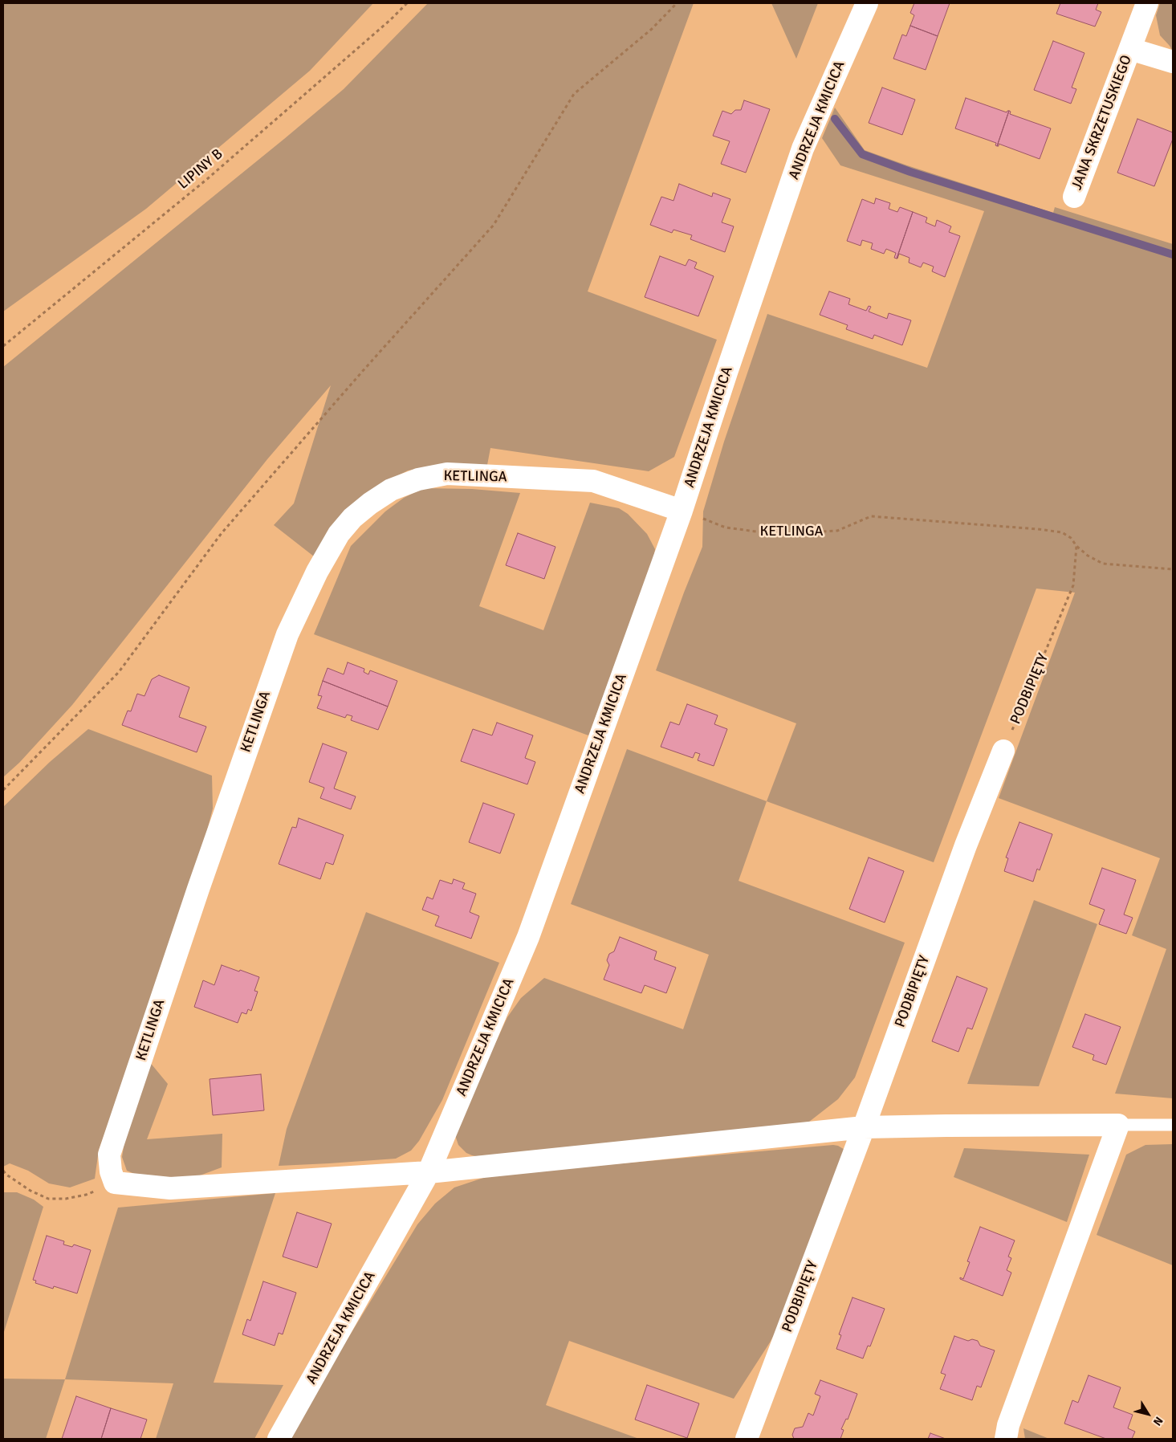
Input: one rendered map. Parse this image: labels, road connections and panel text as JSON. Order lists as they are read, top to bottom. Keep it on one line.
{"streets":{"street":["ANDRZEJA KMICICA","JANA SKRZETUSKIEGO","KETLINGA","PODBIPIĘTY"],"path":["LIPINY B"]},"crossings":[["ANDRZEJA KMICICA","KETLINGA"],["KETLINGA","PODBIPIĘTY"]],"north":"bottom right"}
